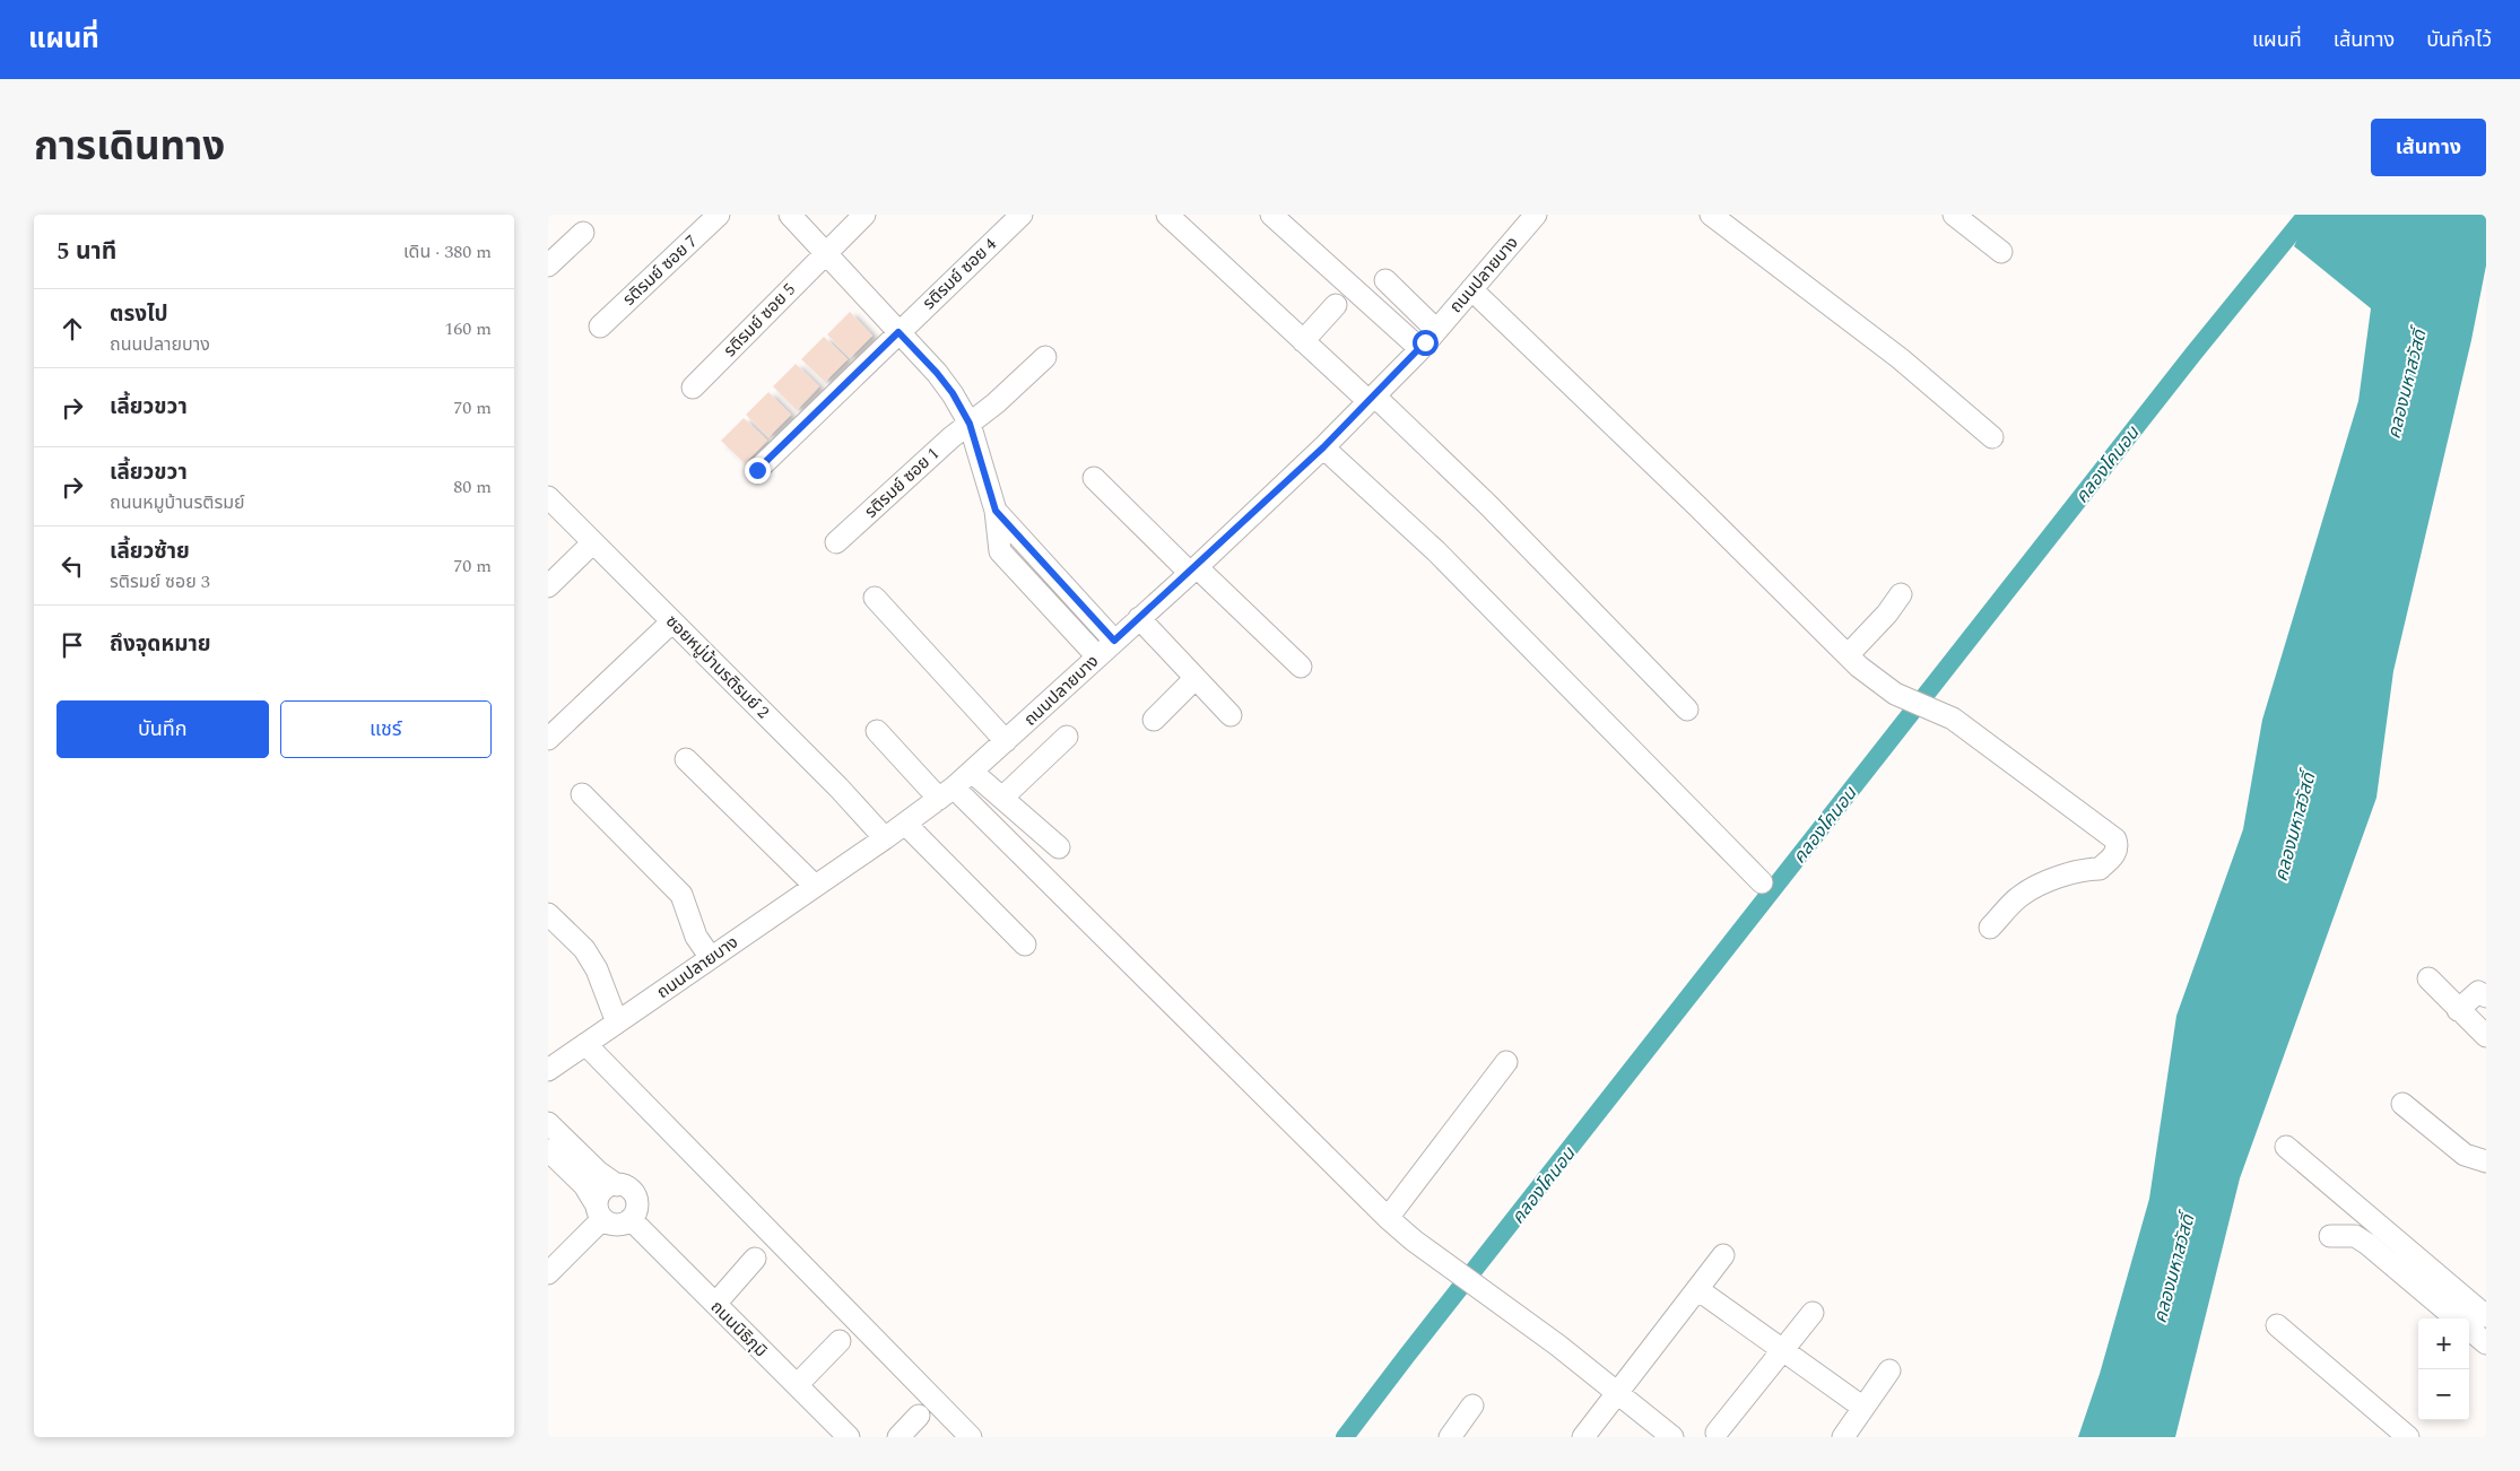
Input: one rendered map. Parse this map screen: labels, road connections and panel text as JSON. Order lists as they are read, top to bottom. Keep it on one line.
{"streets":{"street":["รติรมย์ ซอย 7","รติรมย์ ซอย 4","ถนนปลายบาง","รติรมย์ ซอย 5","รติรมย์ ซอย 1","ซอยหมู่บ้านรติรมย์ 2","ถนนนิธิภุมิ"]},"crossings":[["ถนนปลายบาง","ซอยหมู่บ้านรติรมย์ 2"]],"water":["คลองมหาสวัสดิ์","คลองโคนอน"],"page":{"header":"แผนที่","nav":["แผนที่","เส้นทาง","บันทึกไว้"],"title":"การเดินทาง","buttons":["เส้นทาง",["บันทึก","แชร์"]],"heading":["5 นาที","เดิน · 380 m"],"list":[["ตรงไป","ถนนปลายบาง","160 m"],["เลี้ยวขวา","70 m"],["เลี้ยวขวา","ถนนหมูบ้านรติรมย์","80 m"],["เลี้ยวซ้าย","รติรมย์ ซอย 3","70 m"],"ถึงจุดหมาย"],"map_buttons":["+","−"]}}
